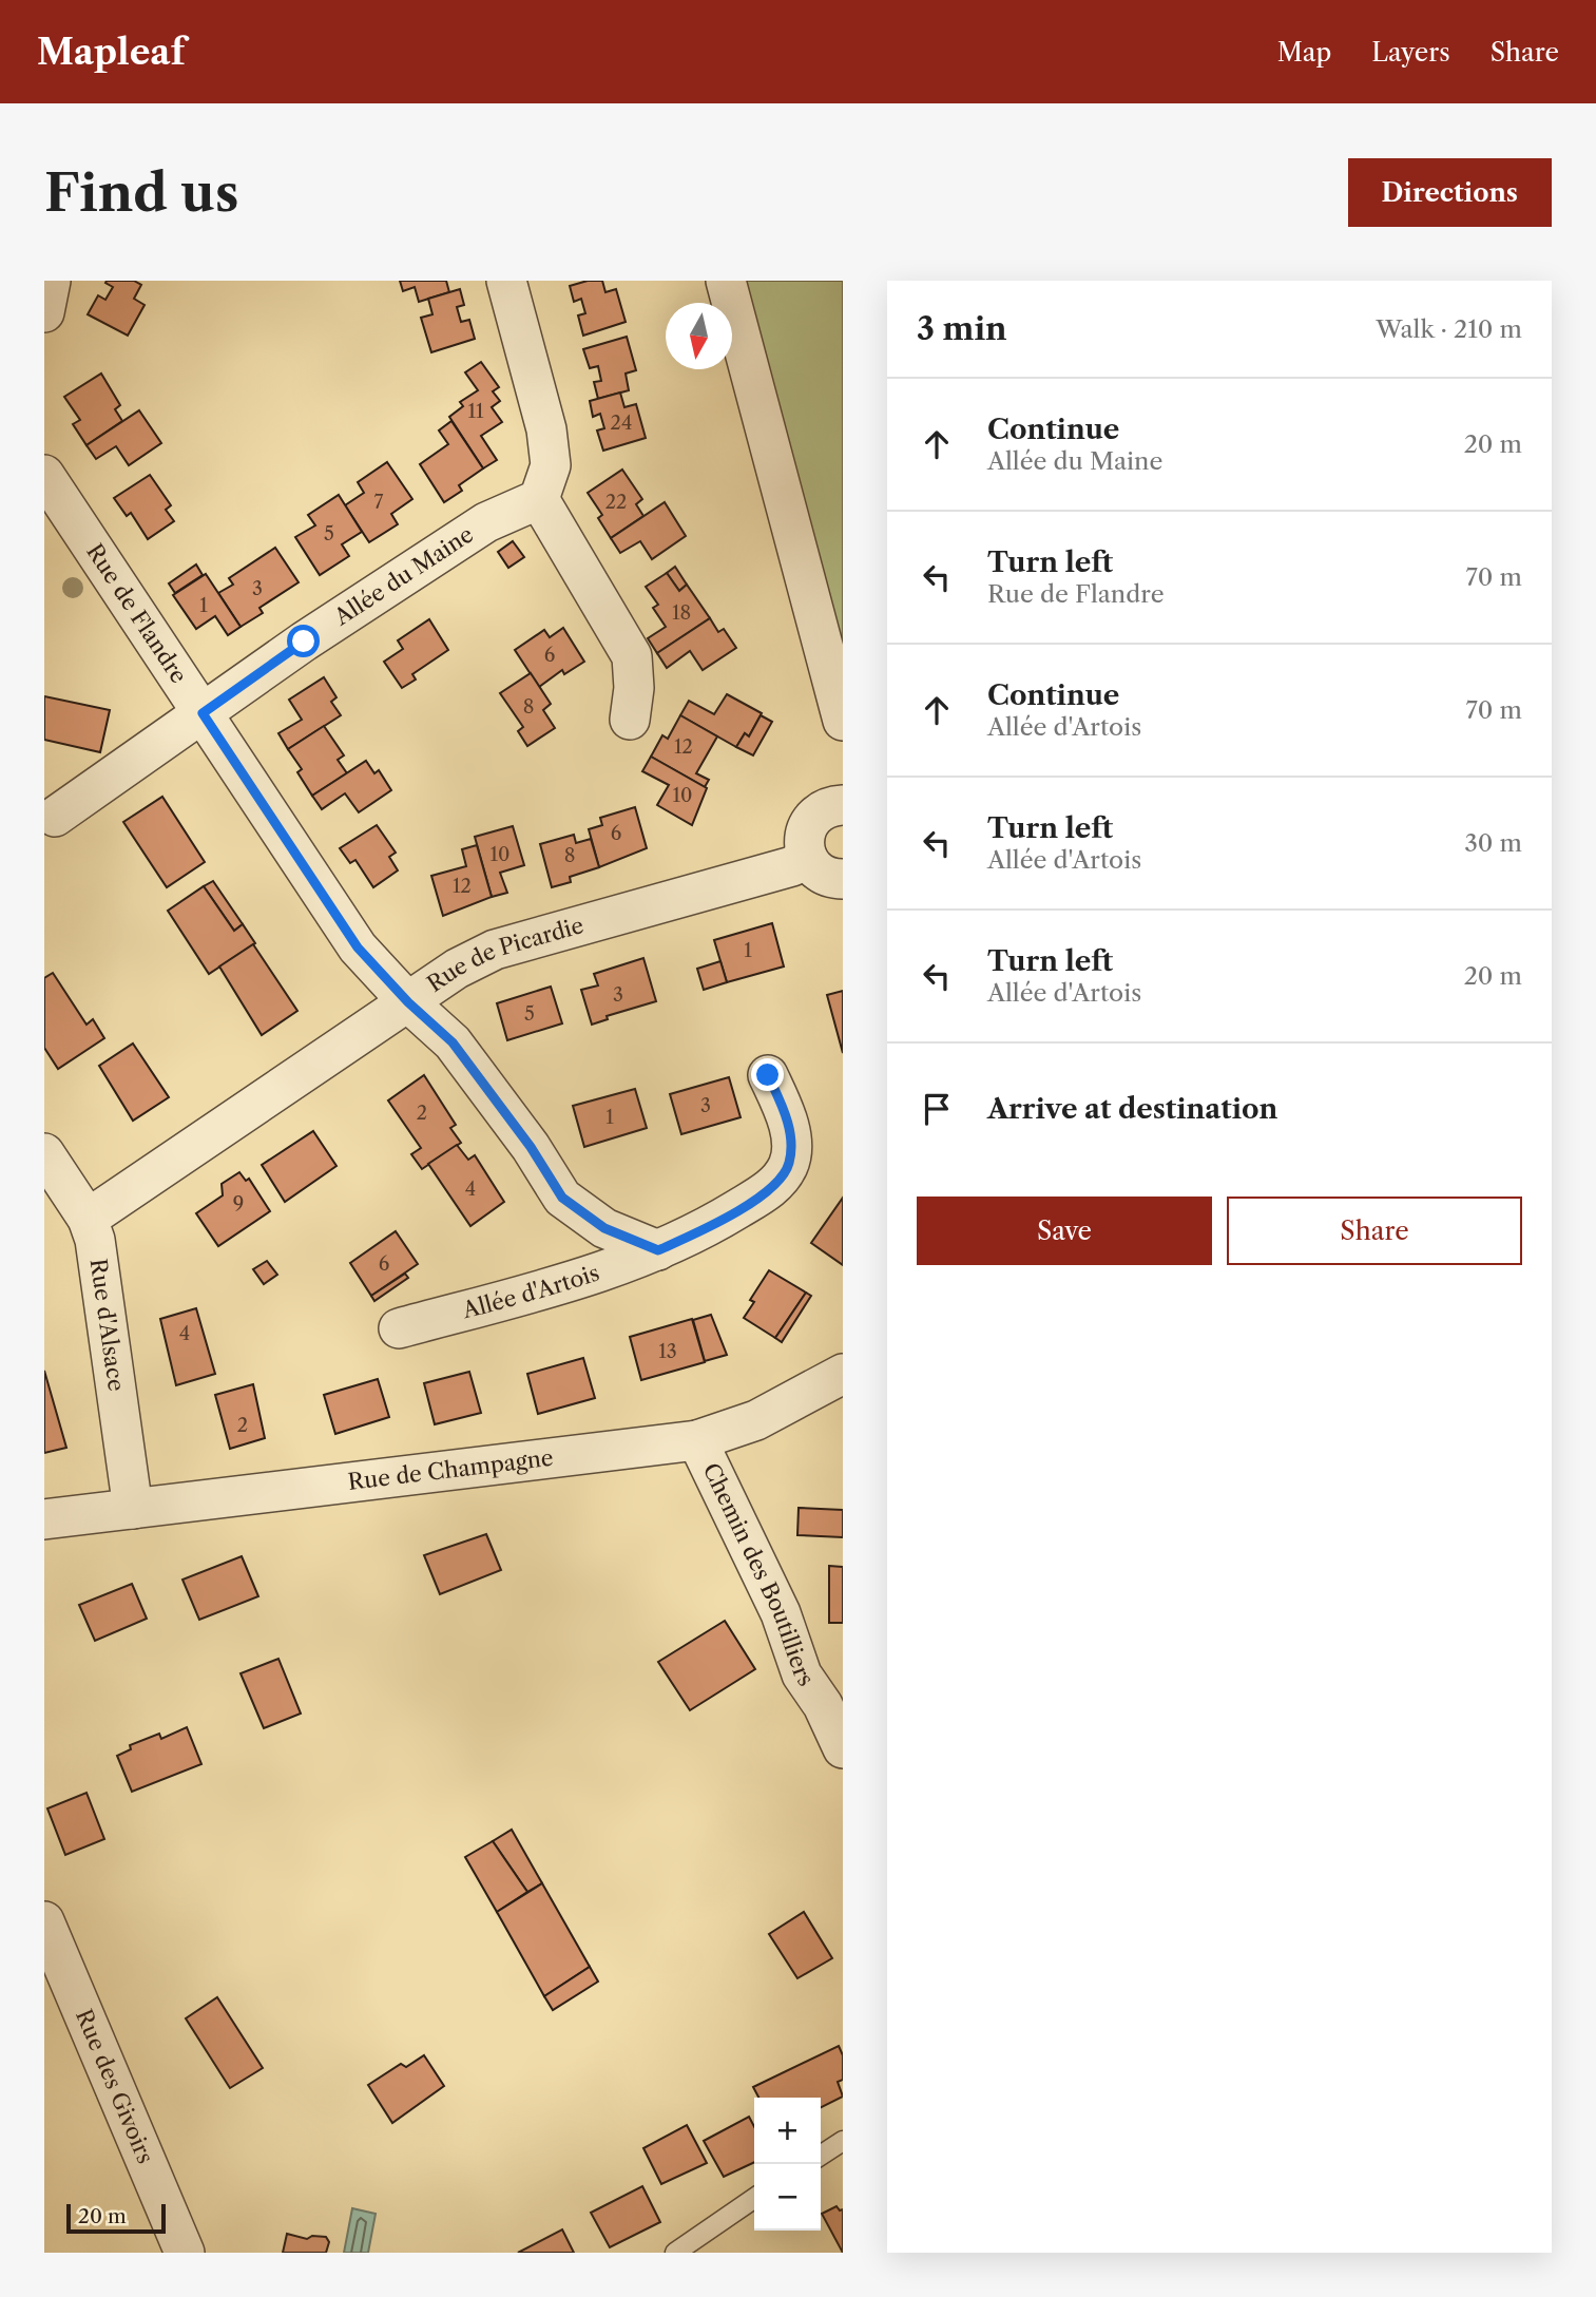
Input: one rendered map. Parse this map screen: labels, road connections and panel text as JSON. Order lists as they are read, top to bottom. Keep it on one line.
{"streets":{"street":["Allée du Maine","Rue de Flandre","Rue de Picardie","Allée d'Artois","Rue d'Alsace","Rue de Champagne","Chemin des Boutilliers","Rue des Givoirs"]},"crossings":[["Allée du Maine","Rue de Flandre"],["Rue de Flandre","Rue de Picardie"],["Rue de Flandre","Allée d'Artois"],["Rue de Picardie","Allée d'Artois"],["Rue de Picardie","Rue d'Alsace"],["Rue d'Alsace","Rue de Champagne"],["Rue de Champagne","Chemin des Boutilliers"]],"house_numbers":["11","24","7","22","5","3","1","18","6","8","12","10","6","10","8","12","1","3","5","3","2","1","4","9","6","4","13","2"],"scale_bar":"20 m","north":"bottom","page":{"header":"Mapleaf","nav":["Map","Layers","Share"],"buttons":["Directions",["Save","Share"]],"title":"Find us","heading":["3 min","Walk · 210 m"],"list":[["Continue","Allée du Maine","20 m"],["Turn left","Rue de Flandre","70 m"],["Continue","Allée d'Artois","70 m"],["Turn left","Allée d'Artois","30 m"],["Turn left","Allée d'Artois","20 m"],"Arrive at destination"],"map_buttons":["+","−"],"scale":"20 m"}}
